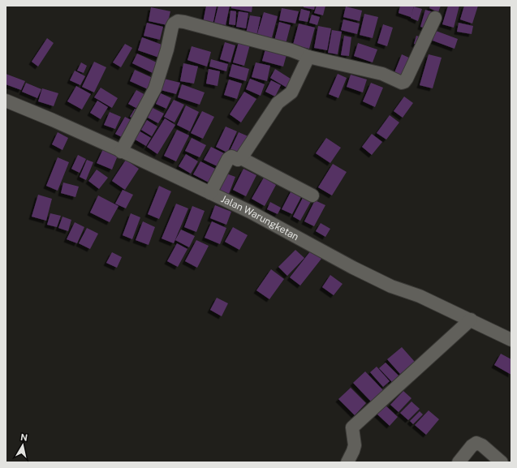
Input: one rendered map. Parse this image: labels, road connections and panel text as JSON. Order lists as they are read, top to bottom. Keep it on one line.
{"streets":{"street":["Jalan Warungketan"]},"north":"top"}
